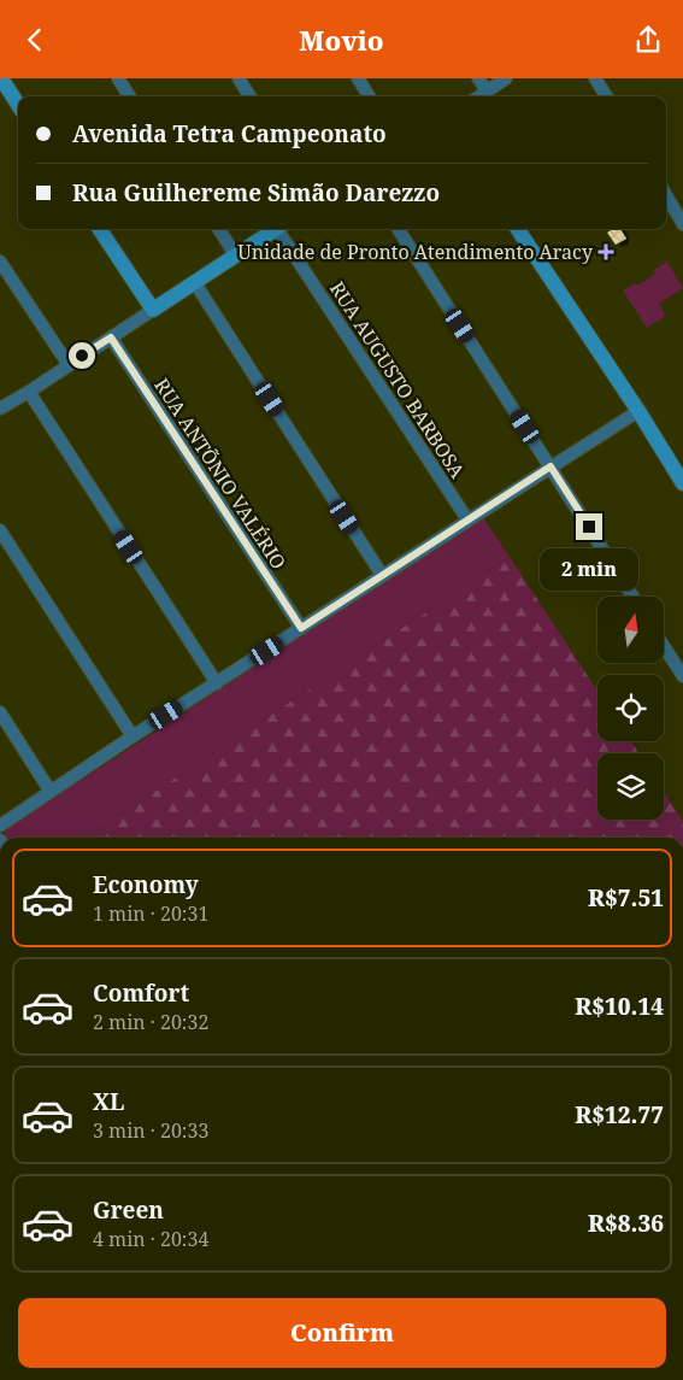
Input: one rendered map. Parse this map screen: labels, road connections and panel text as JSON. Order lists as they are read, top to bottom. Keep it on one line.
{"streets":{"street":["RUA AUGUSTO BARBOSA","RUA ANTÕNIO VALÉRIO"]},"places":{"health":["Unidade de Pronto Atendimento Aracy"]},"north":"top","page":{"header":"Movio","banner":["Avenida Tetra Campeonato","Rua Guilhereme Simão Darezzo"],"bubble":"2 min","list":[{"name":"Economy","note":"1 min · 20:31","value":"R$7.51"},{"name":"Comfort","note":"2 min · 20:32","value":"R$10.14"},{"name":"XL","note":"3 min · 20:33","value":"R$12.77"},{"name":"Green","note":"4 min · 20:34","value":"R$8.36"}],"buttons":"Confirm"}}
